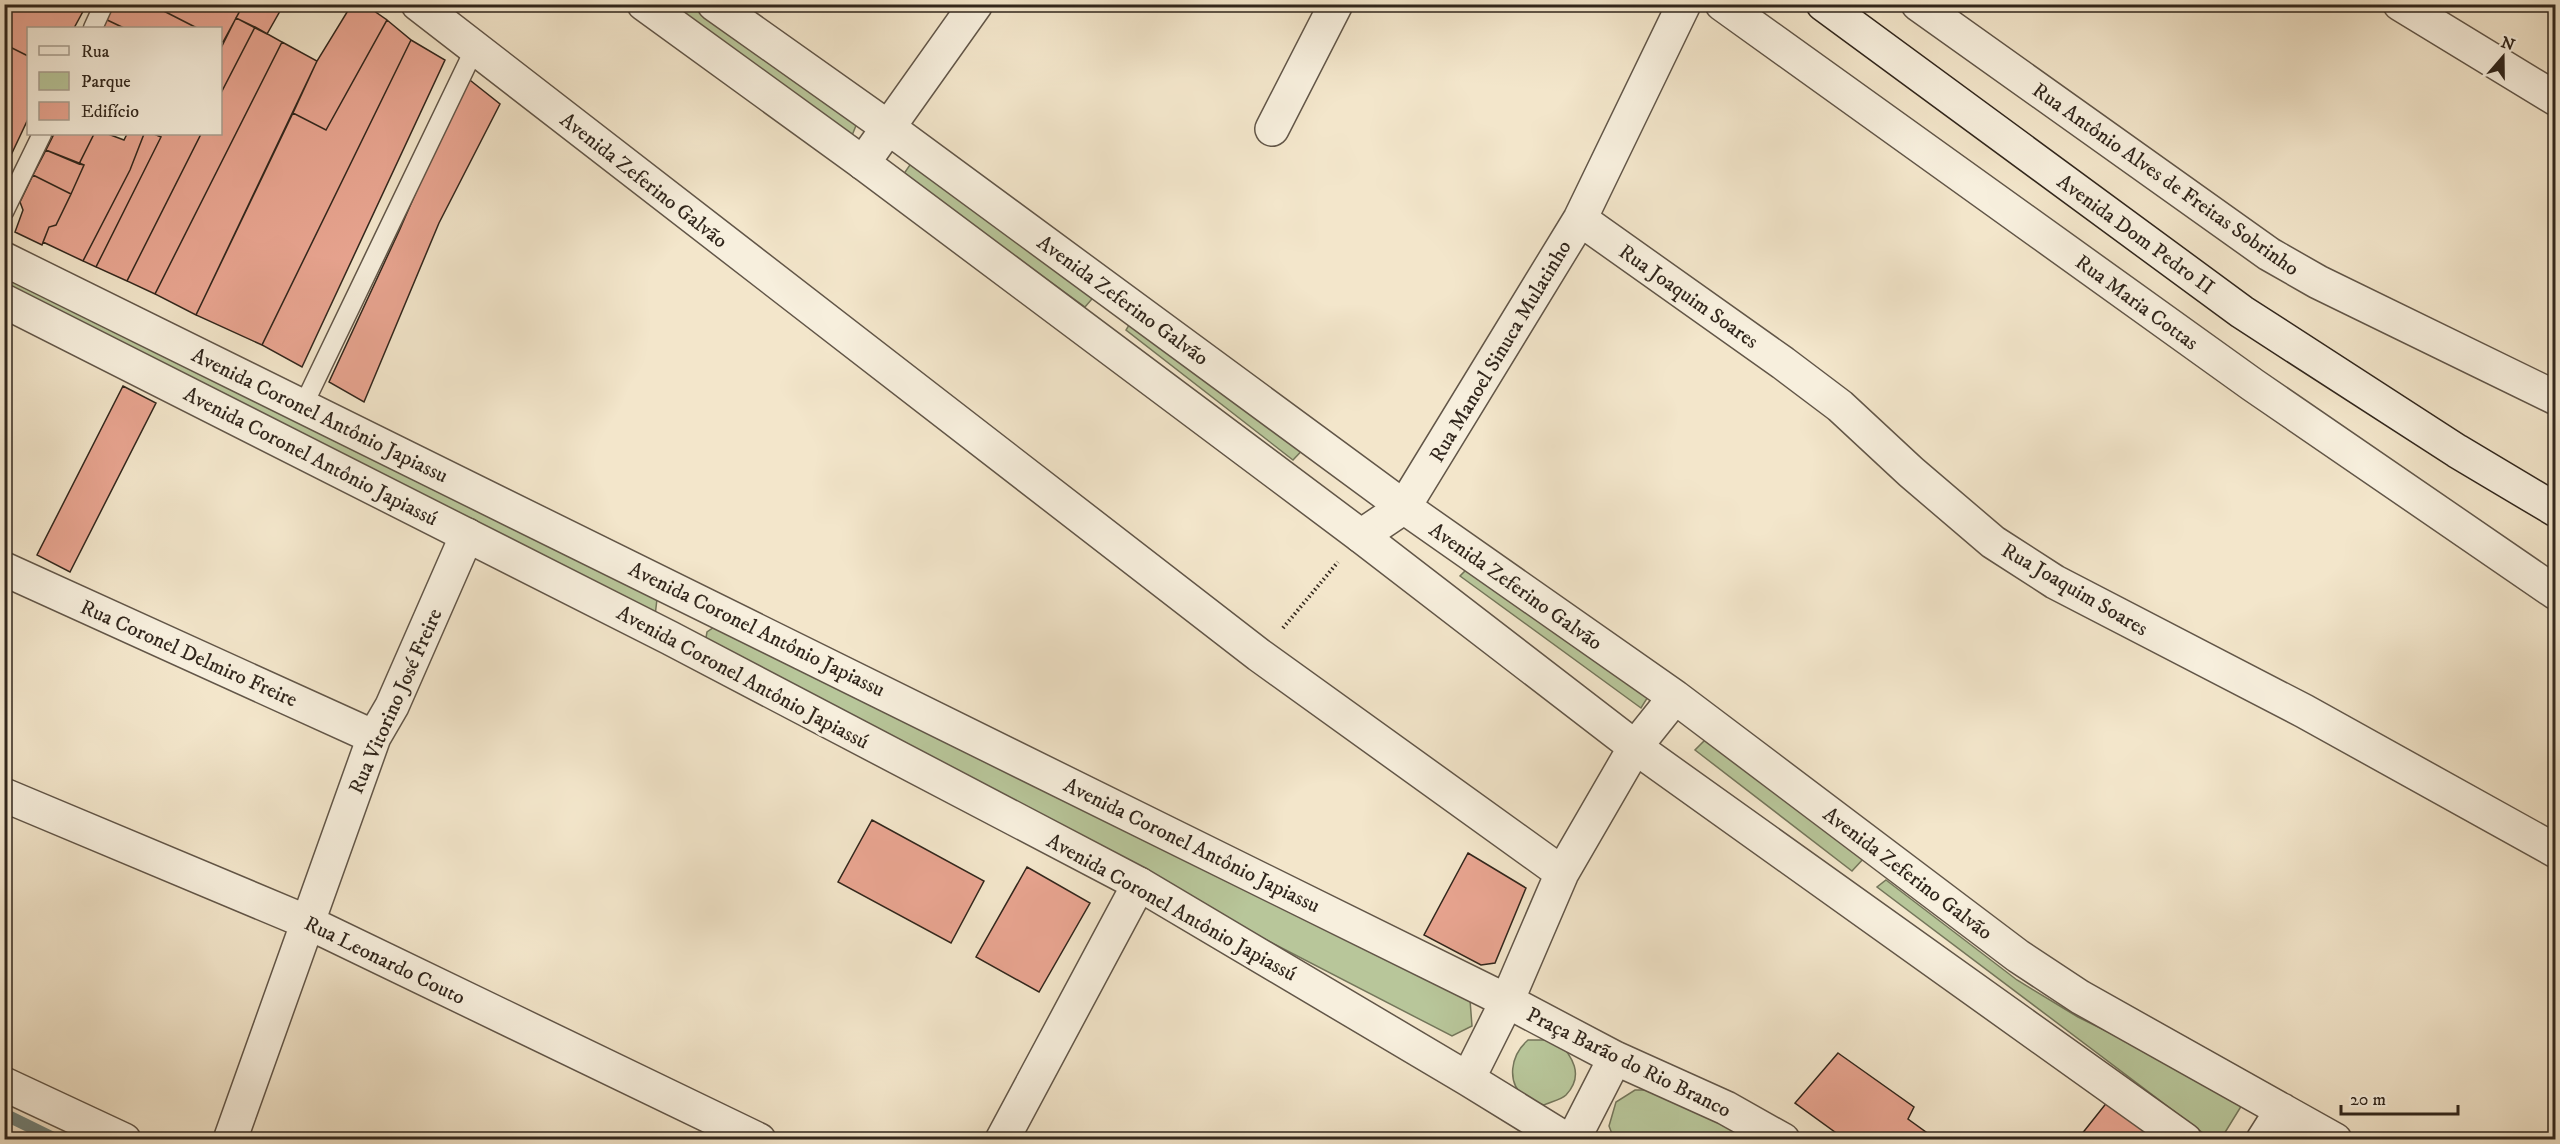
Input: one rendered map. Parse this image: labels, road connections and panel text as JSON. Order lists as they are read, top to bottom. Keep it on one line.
{"streets":{"street":["Rua Antônio Alves de Freitas Sobrinho","Avenida Zeferino Galvão","Avenida Dom Pedro II","Rua Joaquim Soares","Rua Maria Cottas","Rua Manoel Sinuca Mulatinho","Avenida Coronel Antônio Japiassu","Avenida Coronel Antônio Japiassú","Rua Coronel Delmiro Freire","Rua Vitorino José Freire","Rua Leonardo Couto","Praça Barão do Rio Branco"]},"crossings":[["Avenida Zeferino Galvão","Rua Manoel Sinuca Mulatinho"],["Rua Joaquim Soares","Rua Manoel Sinuca Mulatinho"],["Avenida Coronel Antônio Japiassu","Praça Barão do Rio Branco"],["Avenida Coronel Antônio Japiassú","Rua Vitorino José Freire"],["Rua Coronel Delmiro Freire","Rua Vitorino José Freire"],["Rua Vitorino José Freire","Rua Leonardo Couto"]],"legend":["Rua","Parque","Edifício"],"scale_bar":"20 m","north":"top"}
